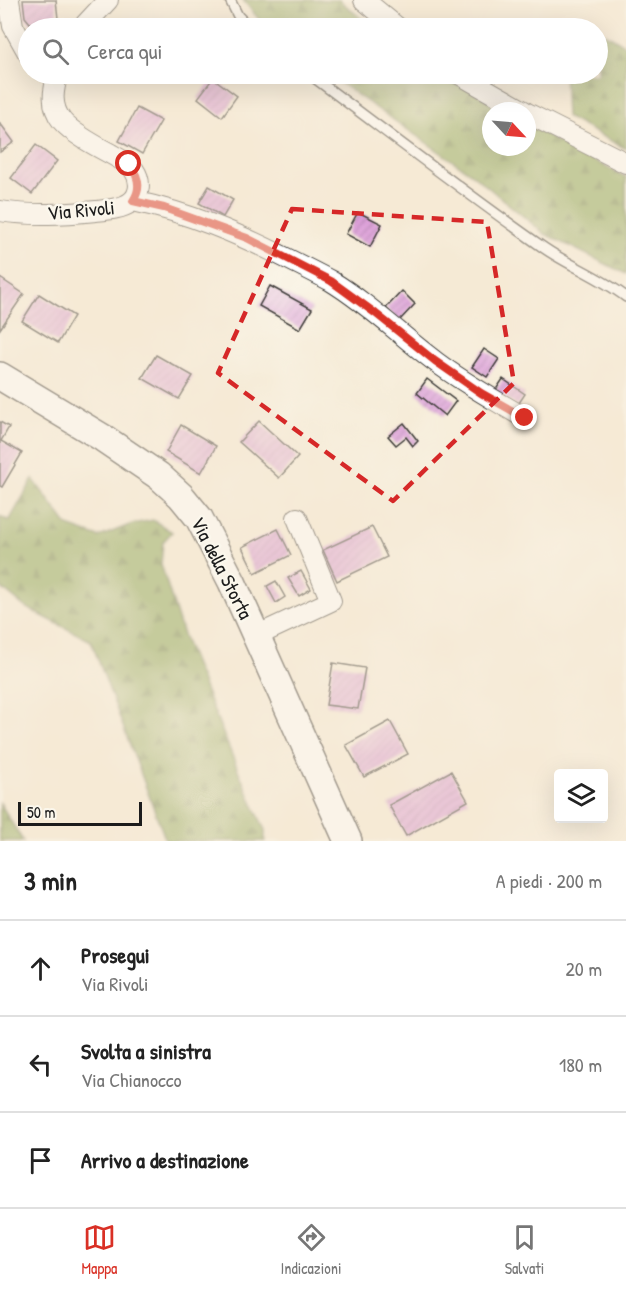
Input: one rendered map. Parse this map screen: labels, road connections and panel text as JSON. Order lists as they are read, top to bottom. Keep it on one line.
{"streets":{"main road":["Via della Storta"],"street":["Via Rivoli"]},"scale_bar":"50 m","north":"bottom right","page":{"search":"Cerca qui","scale":"50 m","heading":["3 min","A piedi · 200 m"],"list":[["Prosegui","Via Rivoli","20 m"],["Svolta a sinistra","Via Chianocco","180 m"],"Arrivo a destinazione"],"nav":["Mappa","Indicazioni","Salvati"]}}
